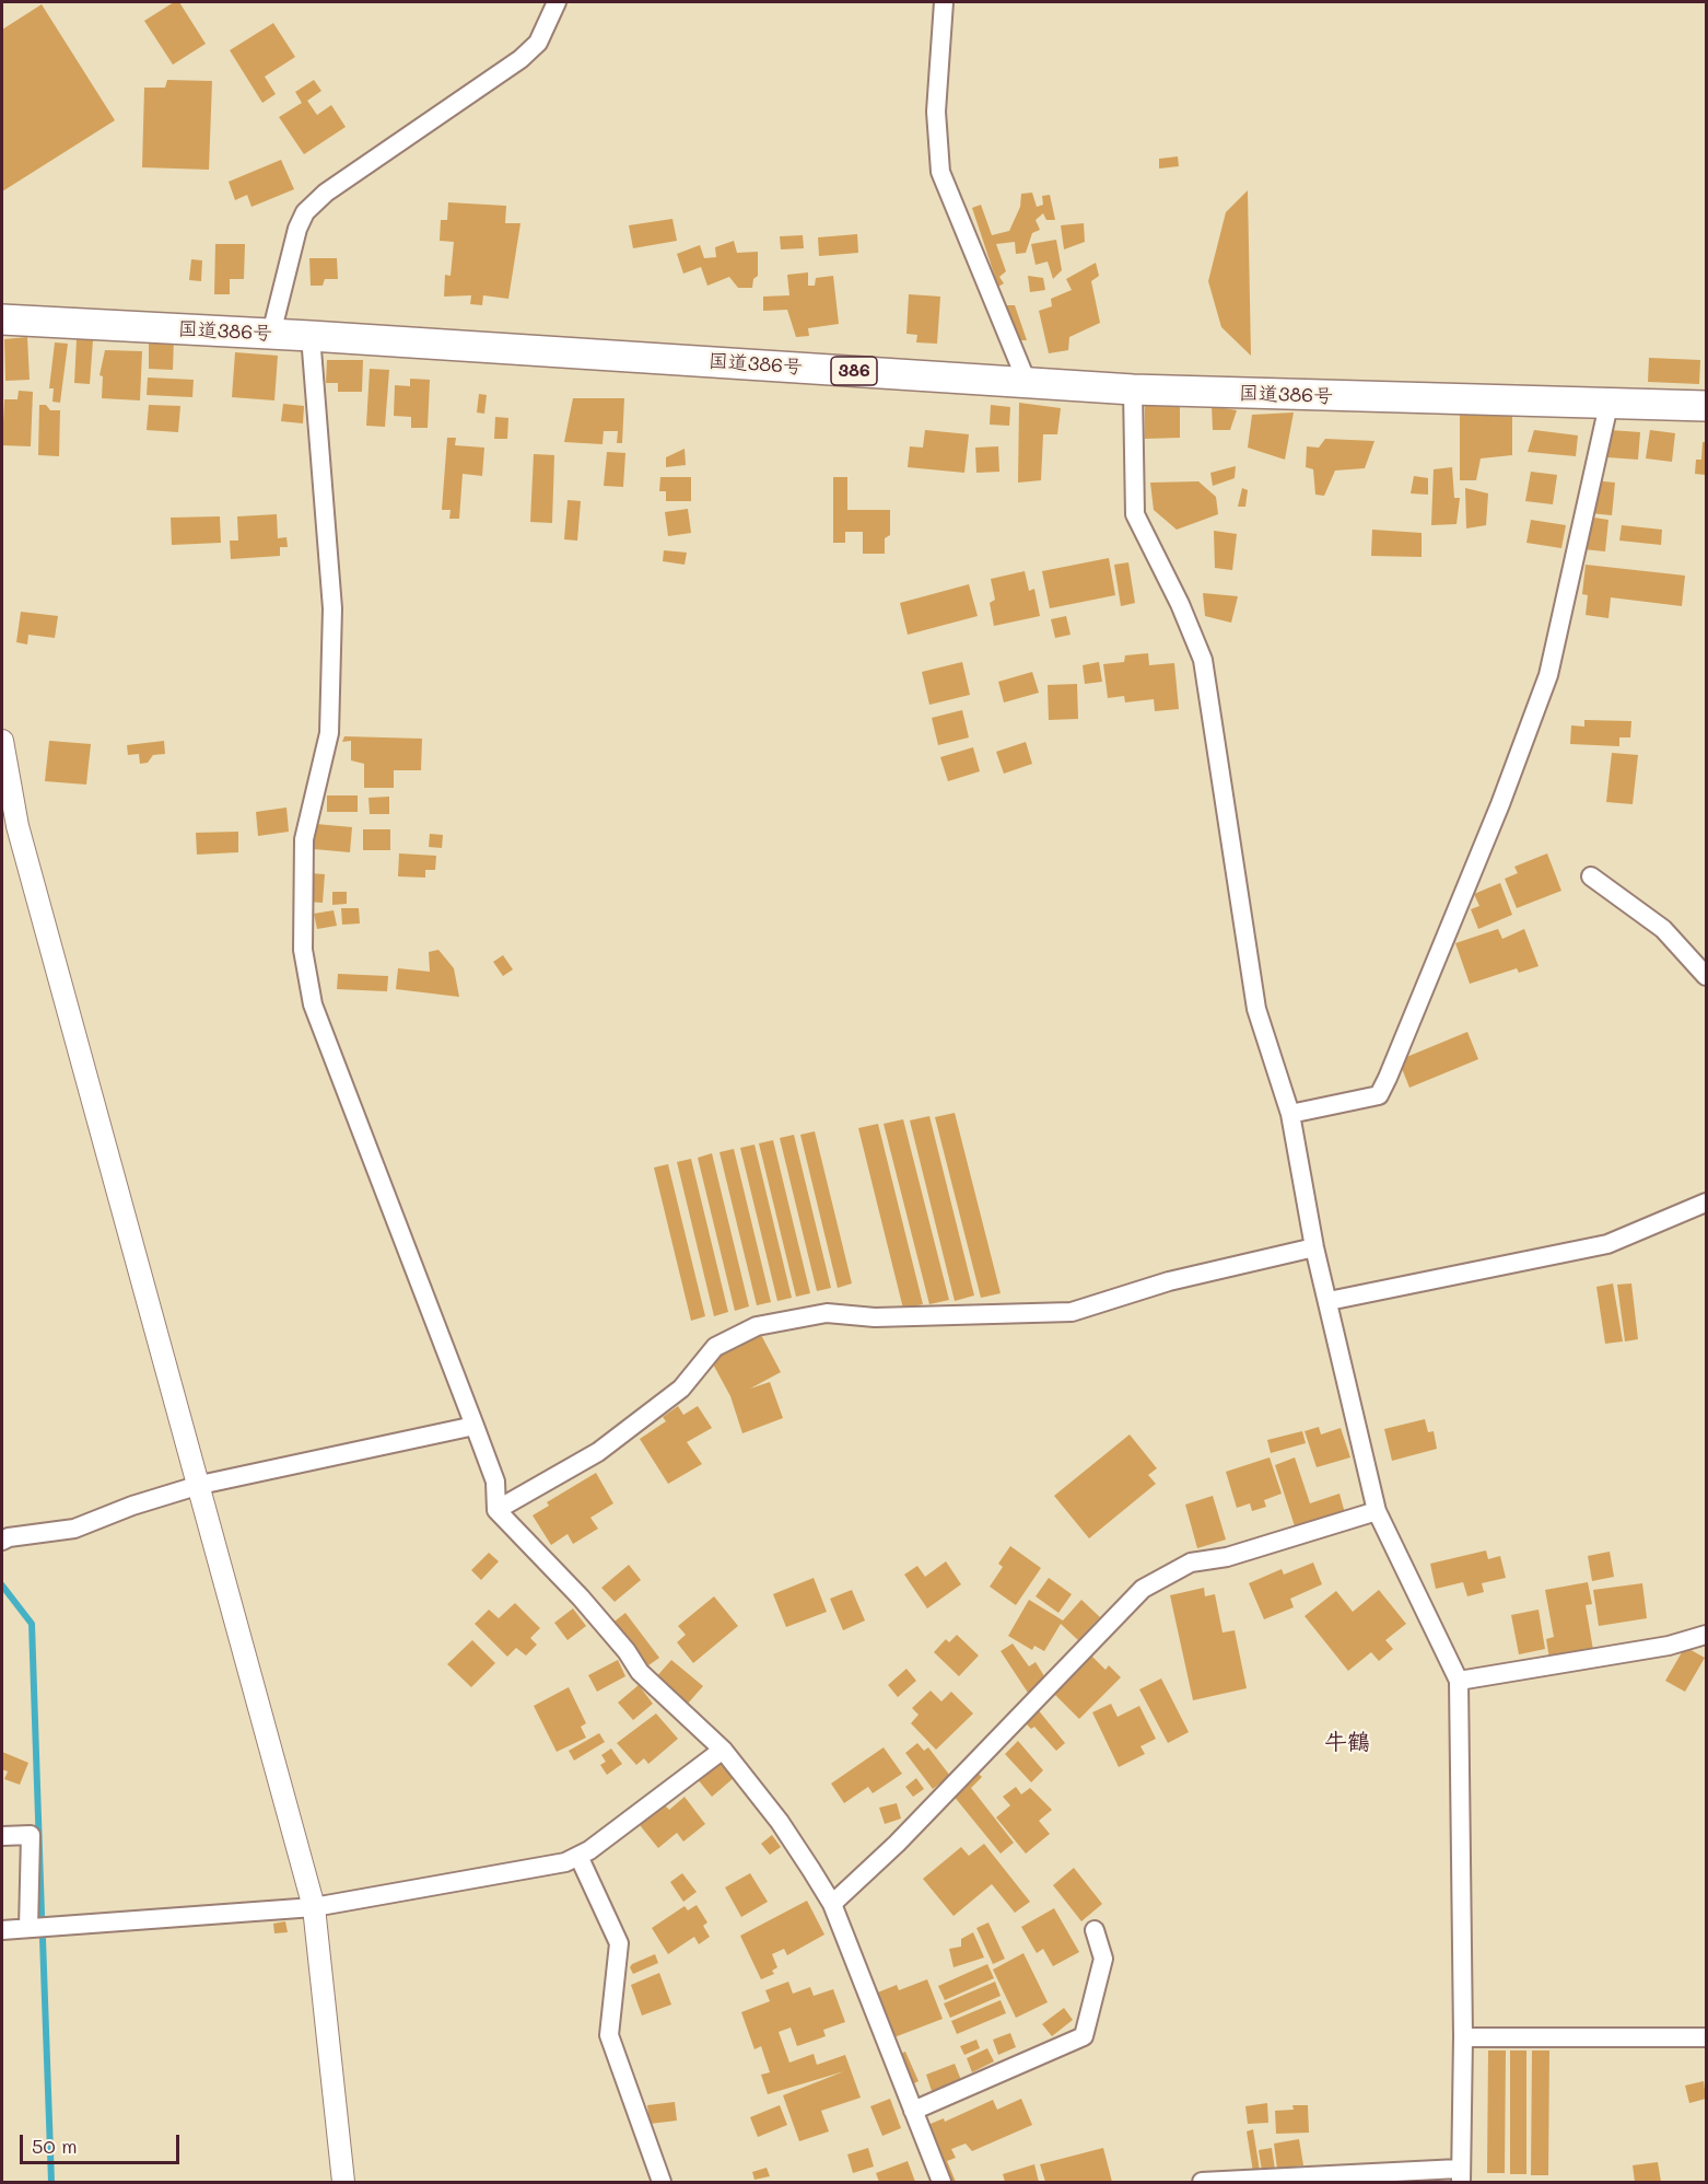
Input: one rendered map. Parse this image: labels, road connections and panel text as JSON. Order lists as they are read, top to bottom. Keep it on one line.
{"streets":{"highway":["国道386号","386"]},"districts":["牛鶴"],"scale_bar":"50 m"}
